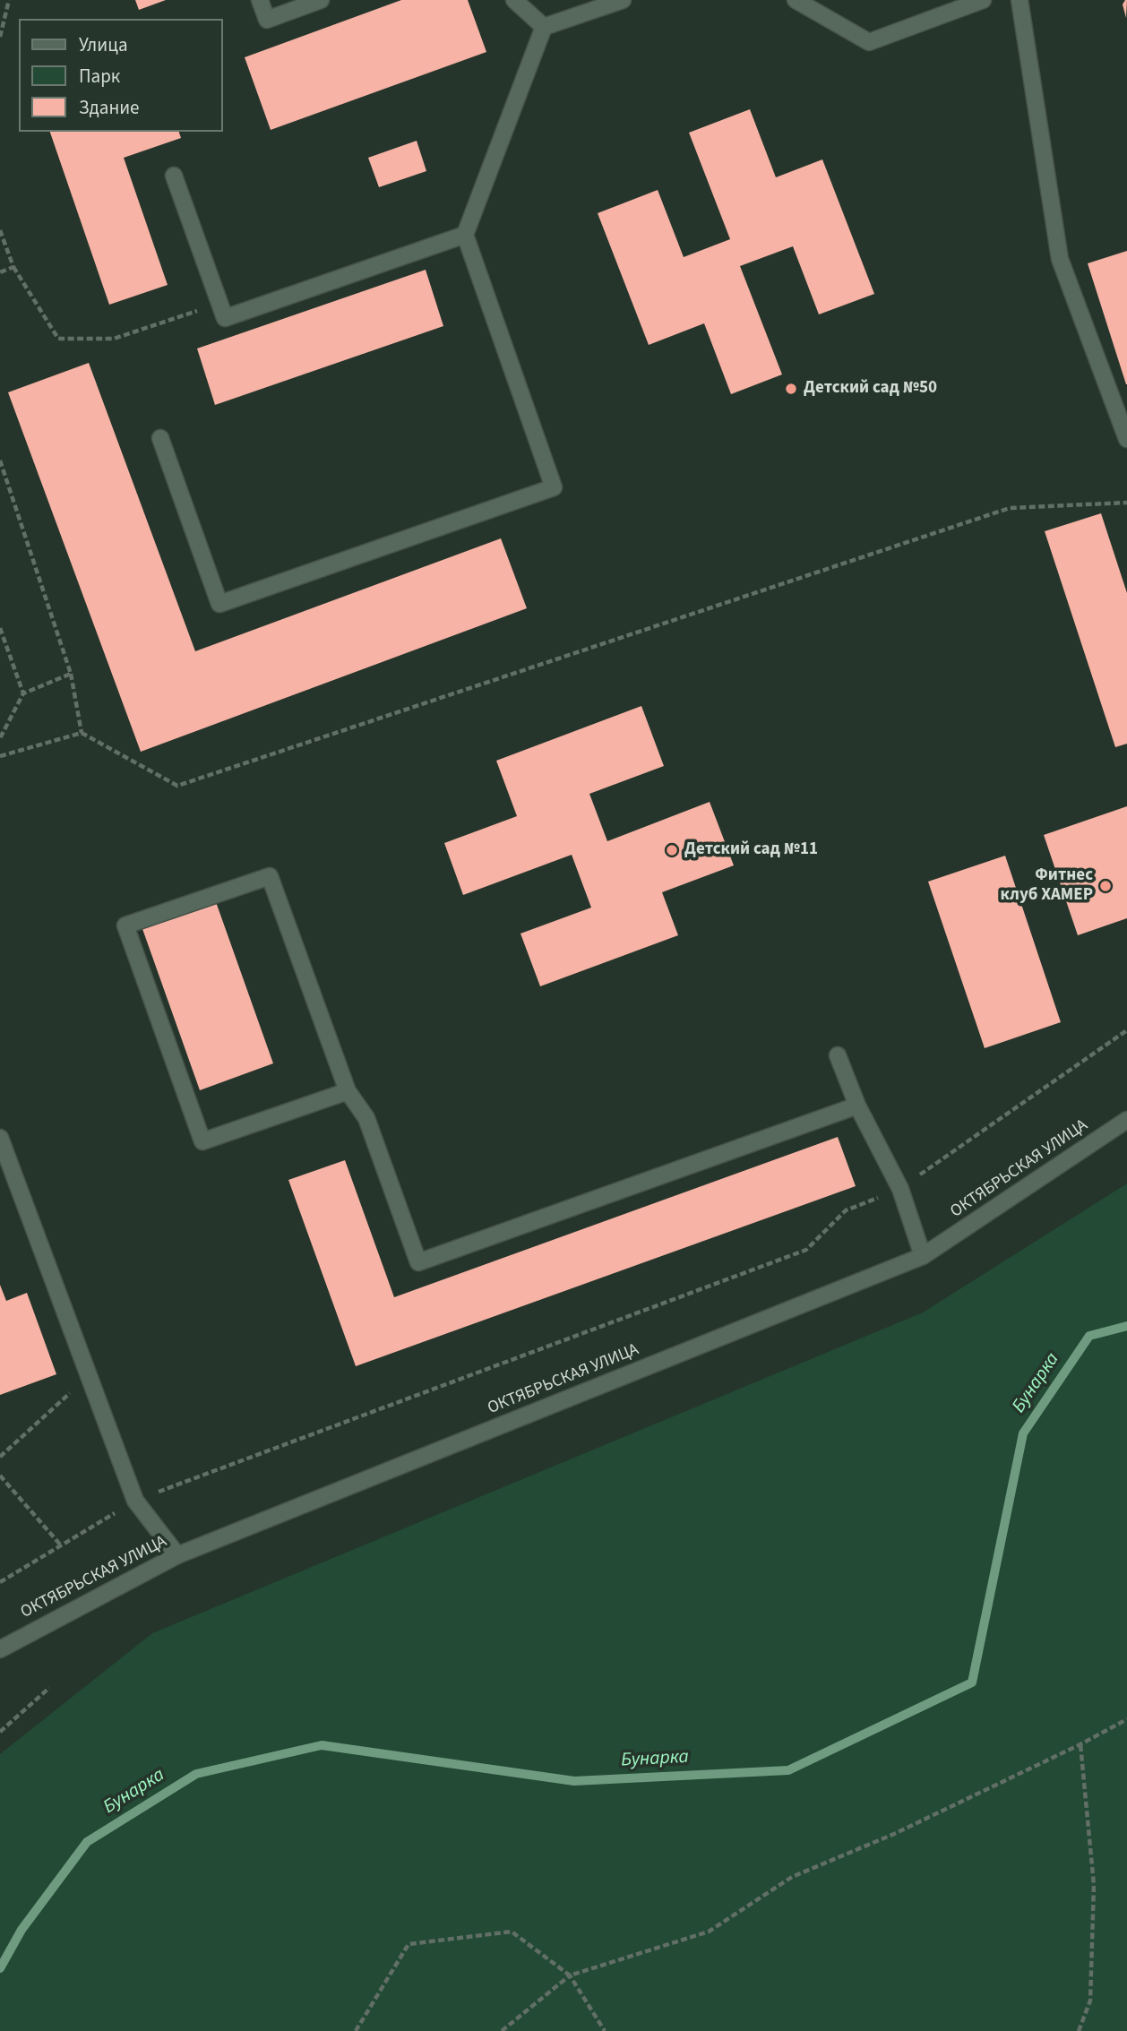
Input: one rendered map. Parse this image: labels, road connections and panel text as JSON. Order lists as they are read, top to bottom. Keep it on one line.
{"streets":{"street":["ОКТЯБРЬСКАЯ УЛИЦА"]},"water":["Бунарка"],"places":["Детский сад №50","Детский сад №11","Фитнес клуб ХАМЕР"],"legend":["Улица","Парк","Здание"]}
